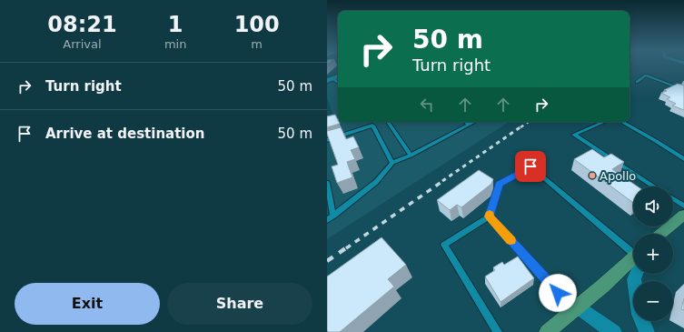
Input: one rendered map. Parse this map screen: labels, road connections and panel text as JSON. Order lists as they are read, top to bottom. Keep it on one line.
{"places":["Apollo"],"page":{"eta":["08:21","Arrival","1","min","100","m"],"turn":["50 m","Turn right"],"list":[{"name":"Turn right","value":"50 m"},{"name":"Arrive at destination","value":"50 m"}],"map_buttons":["+","−"],"buttons":["Exit","Share"]}}
